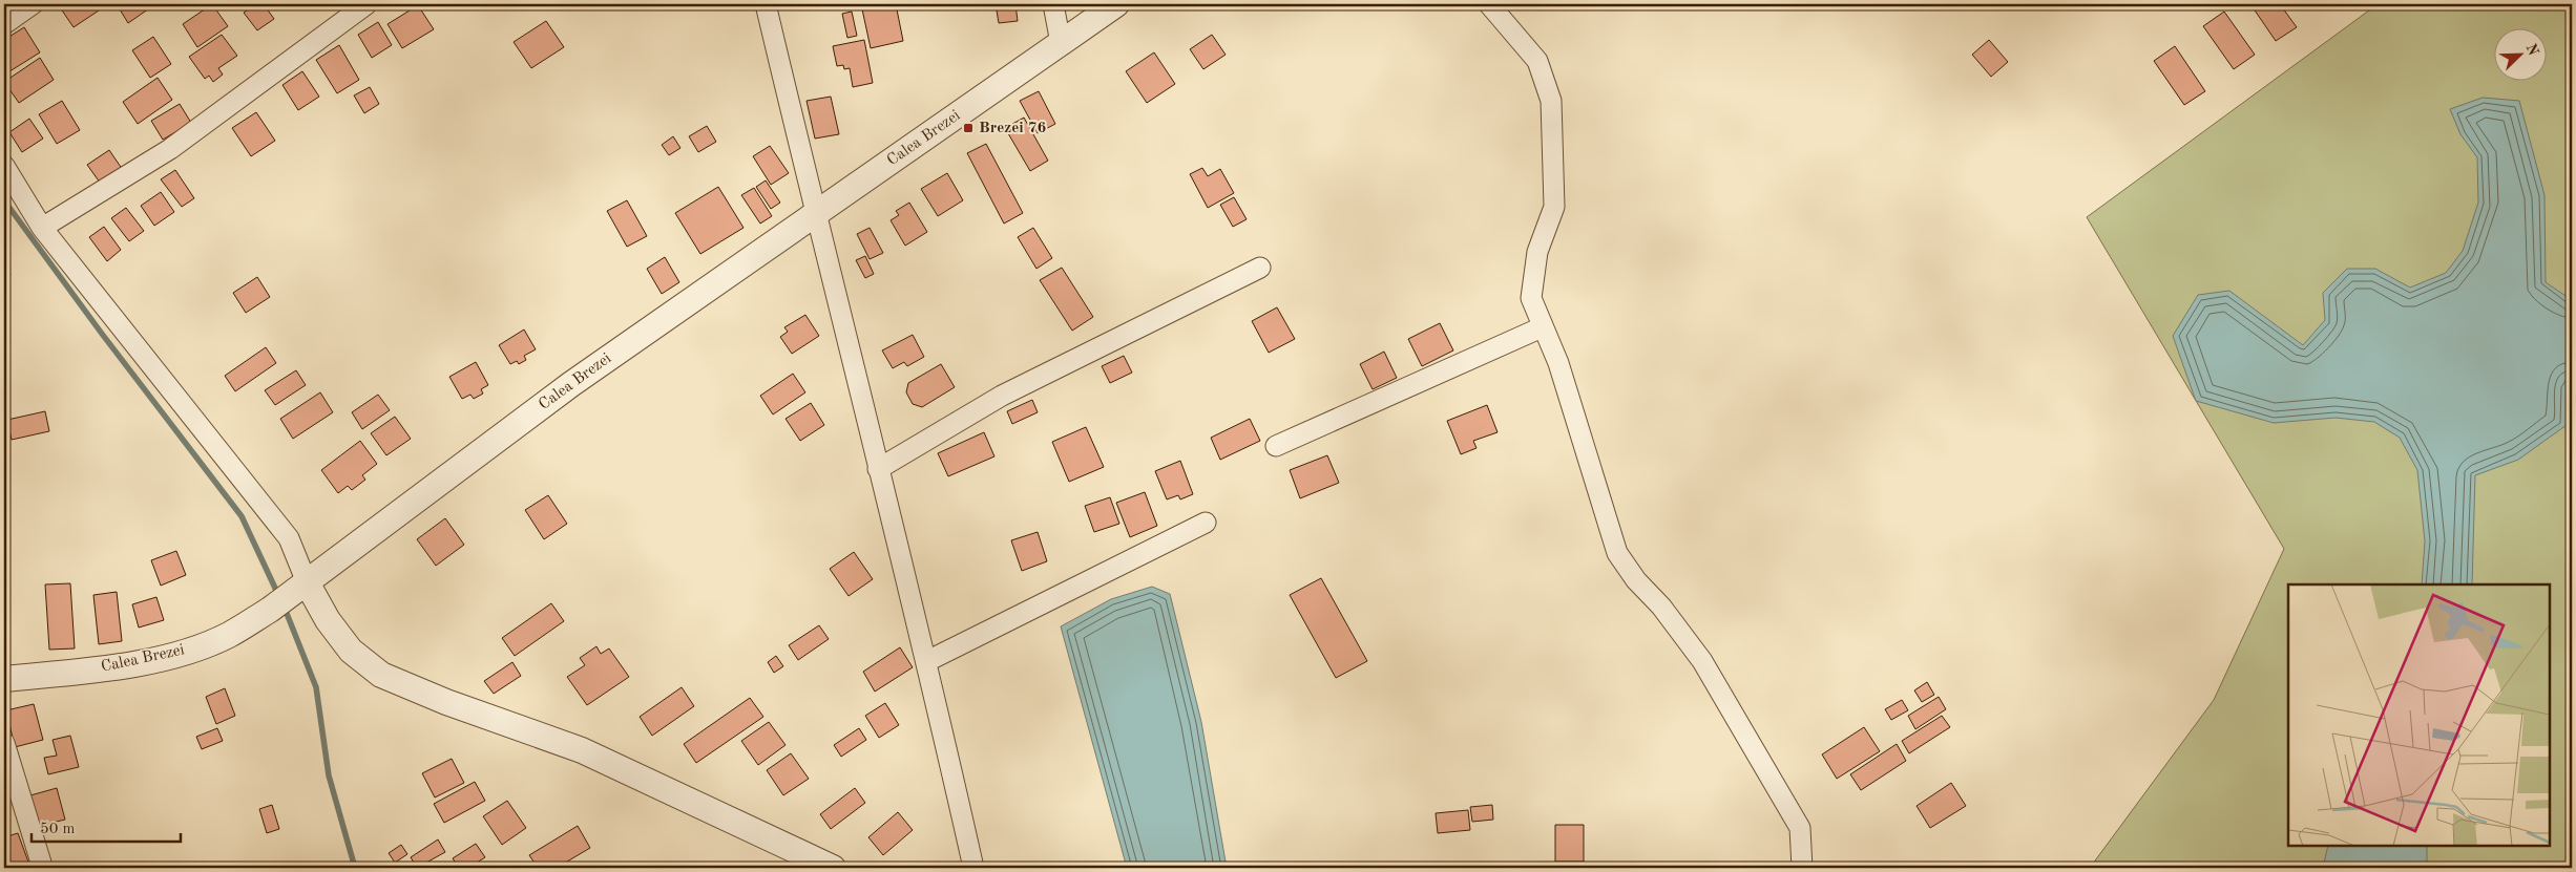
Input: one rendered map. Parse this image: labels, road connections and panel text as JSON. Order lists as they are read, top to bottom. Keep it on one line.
{"streets":{"street":["Calea Brezei"]},"places":{"transit":["Brezei 76"]},"scale_bar":"50 m","north":"top right"}
